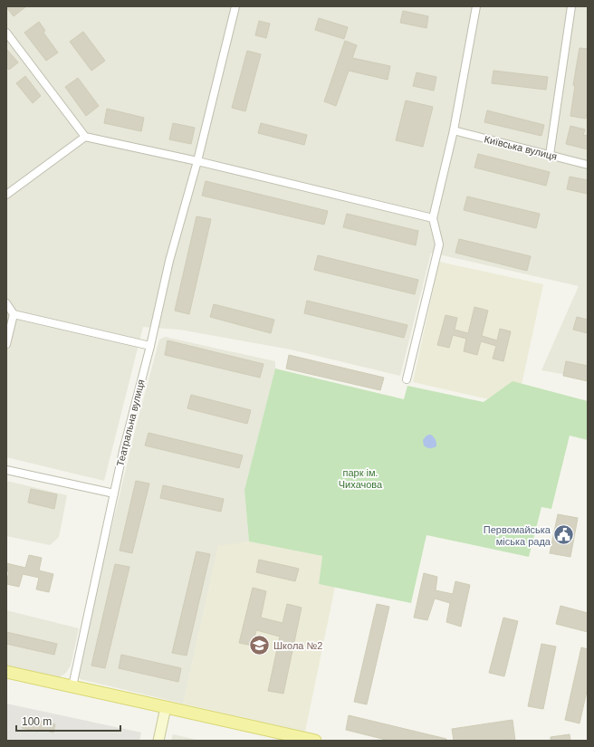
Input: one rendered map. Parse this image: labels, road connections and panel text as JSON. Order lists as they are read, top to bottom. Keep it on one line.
{"streets":{"street":["Київська вулиця","Театральна вулиця"]},"parks":["парк ім. Чихачова"],"places":{"public building":["Первомайська міська рада"],"school or university":["Школа №2"]},"scale_bar":"100 m"}
